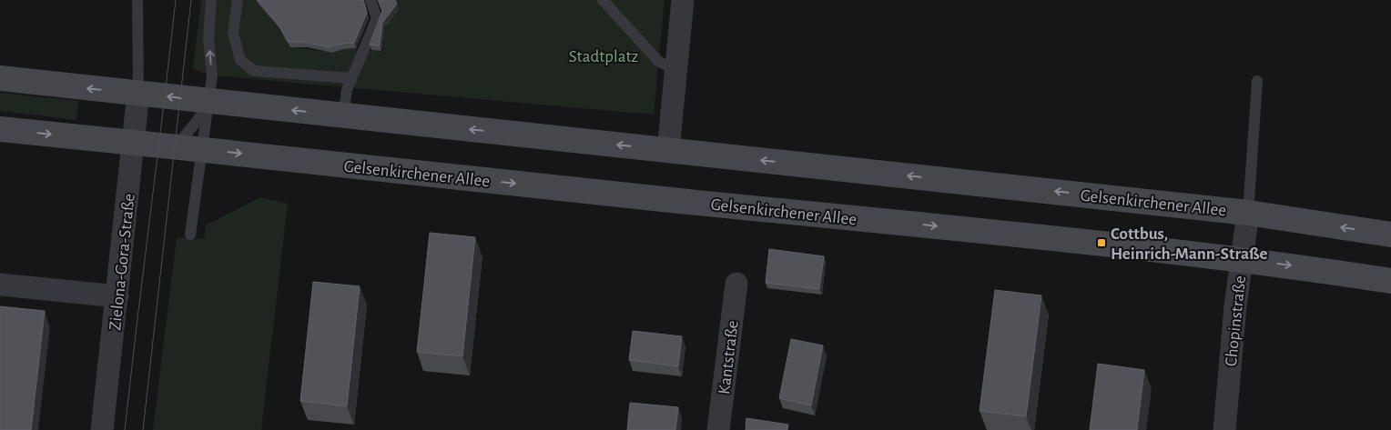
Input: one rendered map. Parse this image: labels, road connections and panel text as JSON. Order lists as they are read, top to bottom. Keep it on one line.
{"streets":{"main road":["Gelsenkirchener Allee"],"street":["Zielona-Gora-Straße","Chopinstraße","Kantstraße"]},"crossings":[["Gelsenkirchener Allee","Zielona-Gora-Straße"],["Gelsenkirchener Allee","Chopinstraße"]],"parks":["Stadtplatz"],"places":{"transit":["Cottbus, Heinrich-Mann-Straße"]}}
